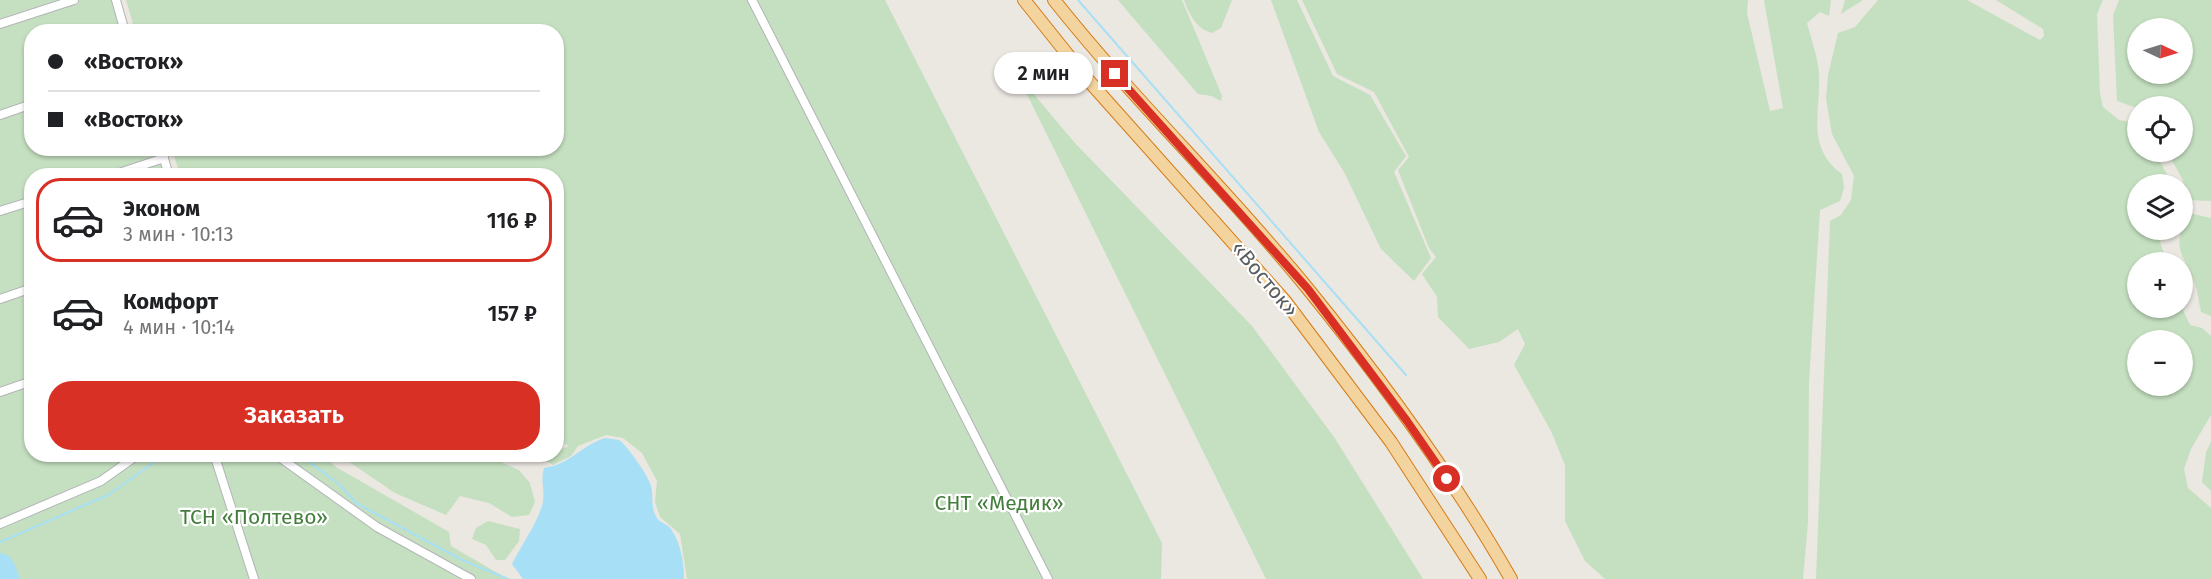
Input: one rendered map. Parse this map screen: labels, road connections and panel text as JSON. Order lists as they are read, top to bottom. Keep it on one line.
{"streets":{"highway":["«Восток»"]},"parks":["СНТ «Медик»","ТСН «Полтево»"],"north":"right","page":{"map_buttons":["+","−"],"banner":["«Восток»","«Восток»"],"bubble":"2 мин","list":[{"name":"Эконом","note":"3 мин · 10:13","value":"116 ₽"},{"name":"Комфорт","note":"4 мин · 10:14","value":"157 ₽"}],"buttons":"Заказать"}}
